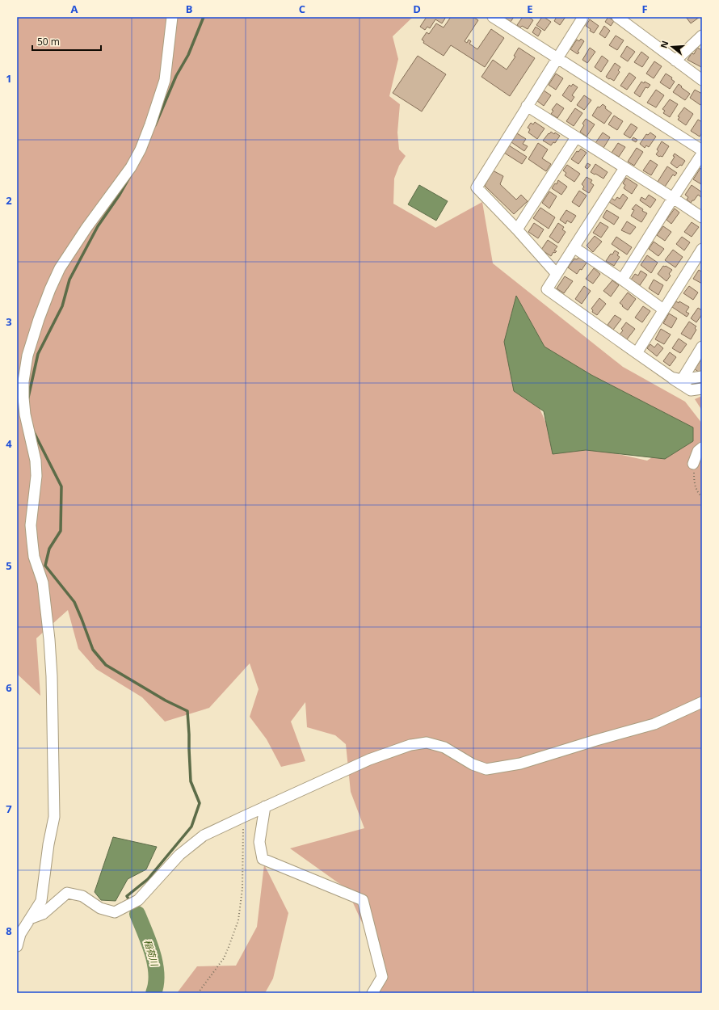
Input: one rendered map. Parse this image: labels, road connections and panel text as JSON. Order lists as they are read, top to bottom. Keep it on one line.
{"water":["稲荷川"],"scale_bar":"50 m","north":"left","grid":{"columns":["A","B","C","D","E","F"],"rows":["1","2","3","4","5","6","7","8"]}}
